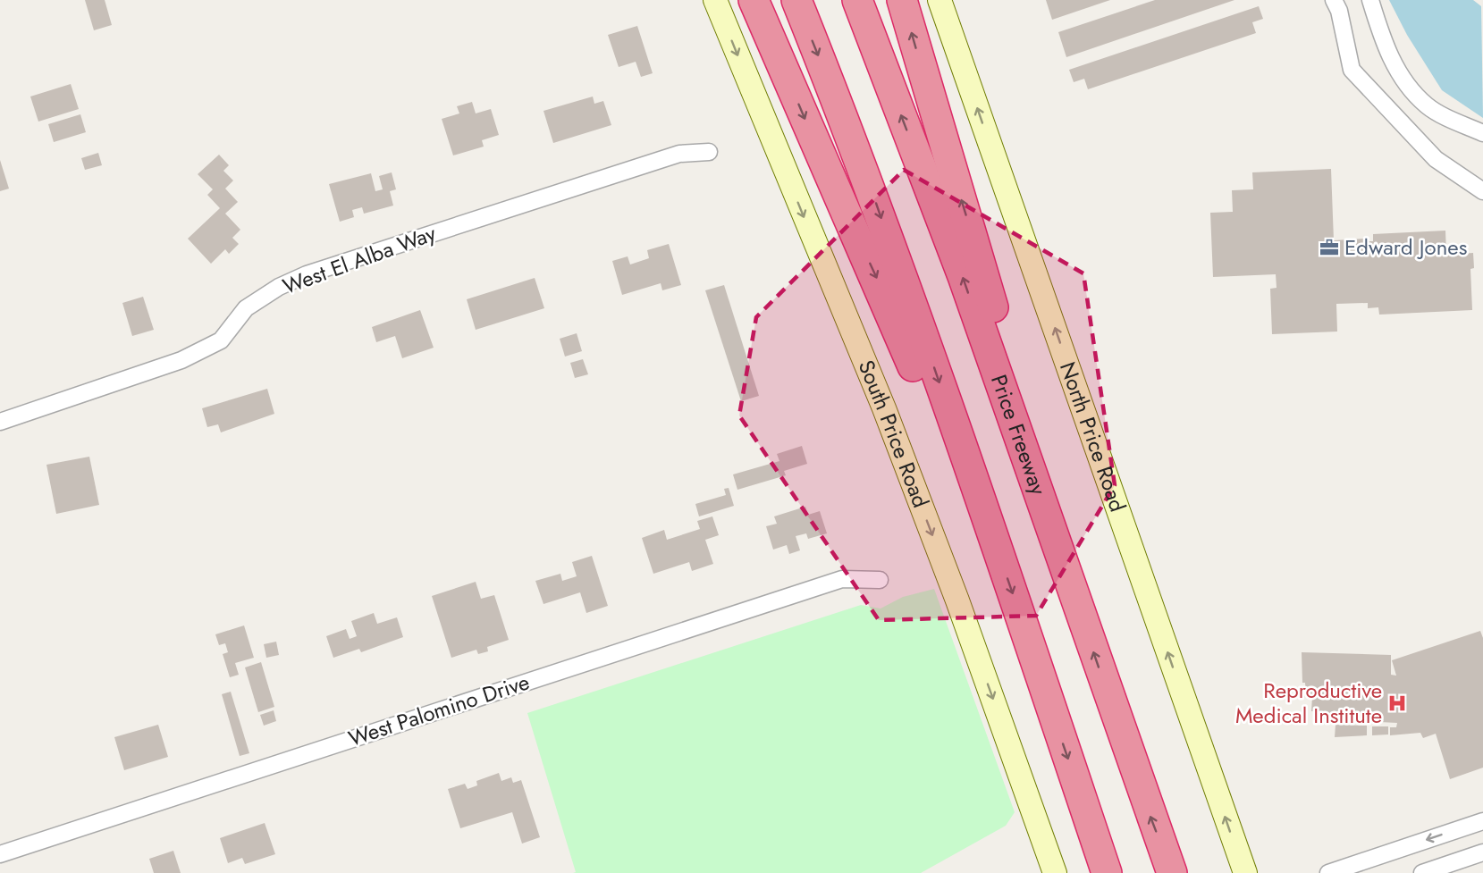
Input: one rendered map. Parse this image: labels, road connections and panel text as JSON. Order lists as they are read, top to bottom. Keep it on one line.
{"streets":{"highway":["Price Freeway"],"main road":["South Price Road","North Price Road"],"street":["West El Alba Way","West Palomino Drive"]},"one_way":["South Price Road","North Price Road"],"places":{"office":["Edward Jones"],"hospital":["Reproductive Medical Institute"]}}
